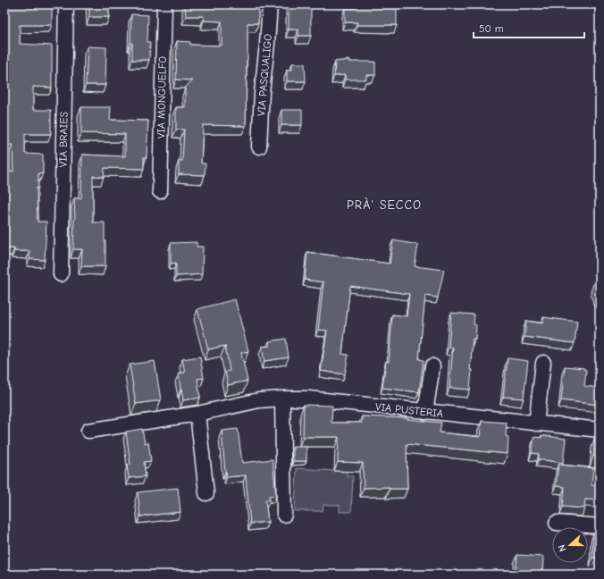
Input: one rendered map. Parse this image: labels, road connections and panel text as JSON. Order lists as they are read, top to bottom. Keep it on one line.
{"streets":{"street":["VIA PASQUALIGO","VIA MONGUELFO","VIA BRAIES","VIA PUSTERIA"]},"districts":["PRÀ' SECCO"],"scale_bar":"50 m","north":"left"}
